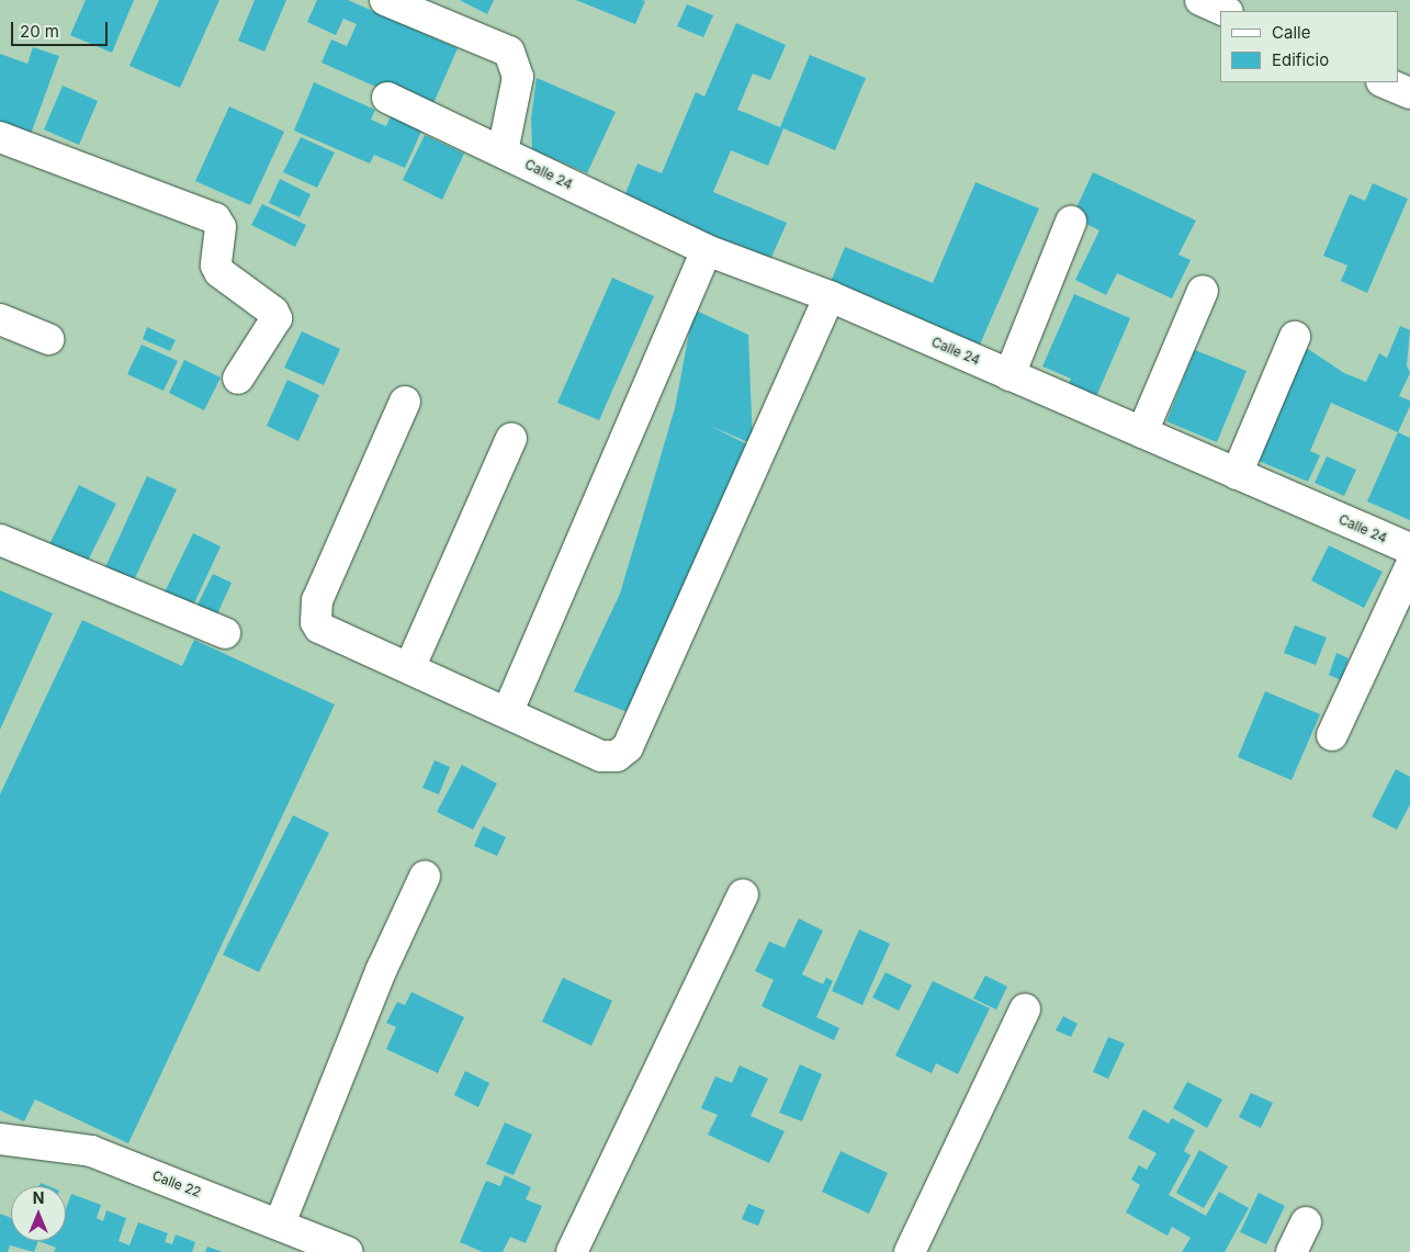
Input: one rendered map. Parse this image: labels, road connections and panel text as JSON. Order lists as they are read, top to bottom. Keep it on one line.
{"streets":{"street":["Calle 24","Calle 22"]},"legend":["Calle","Edificio"],"scale_bar":"20 m","north":"top"}
